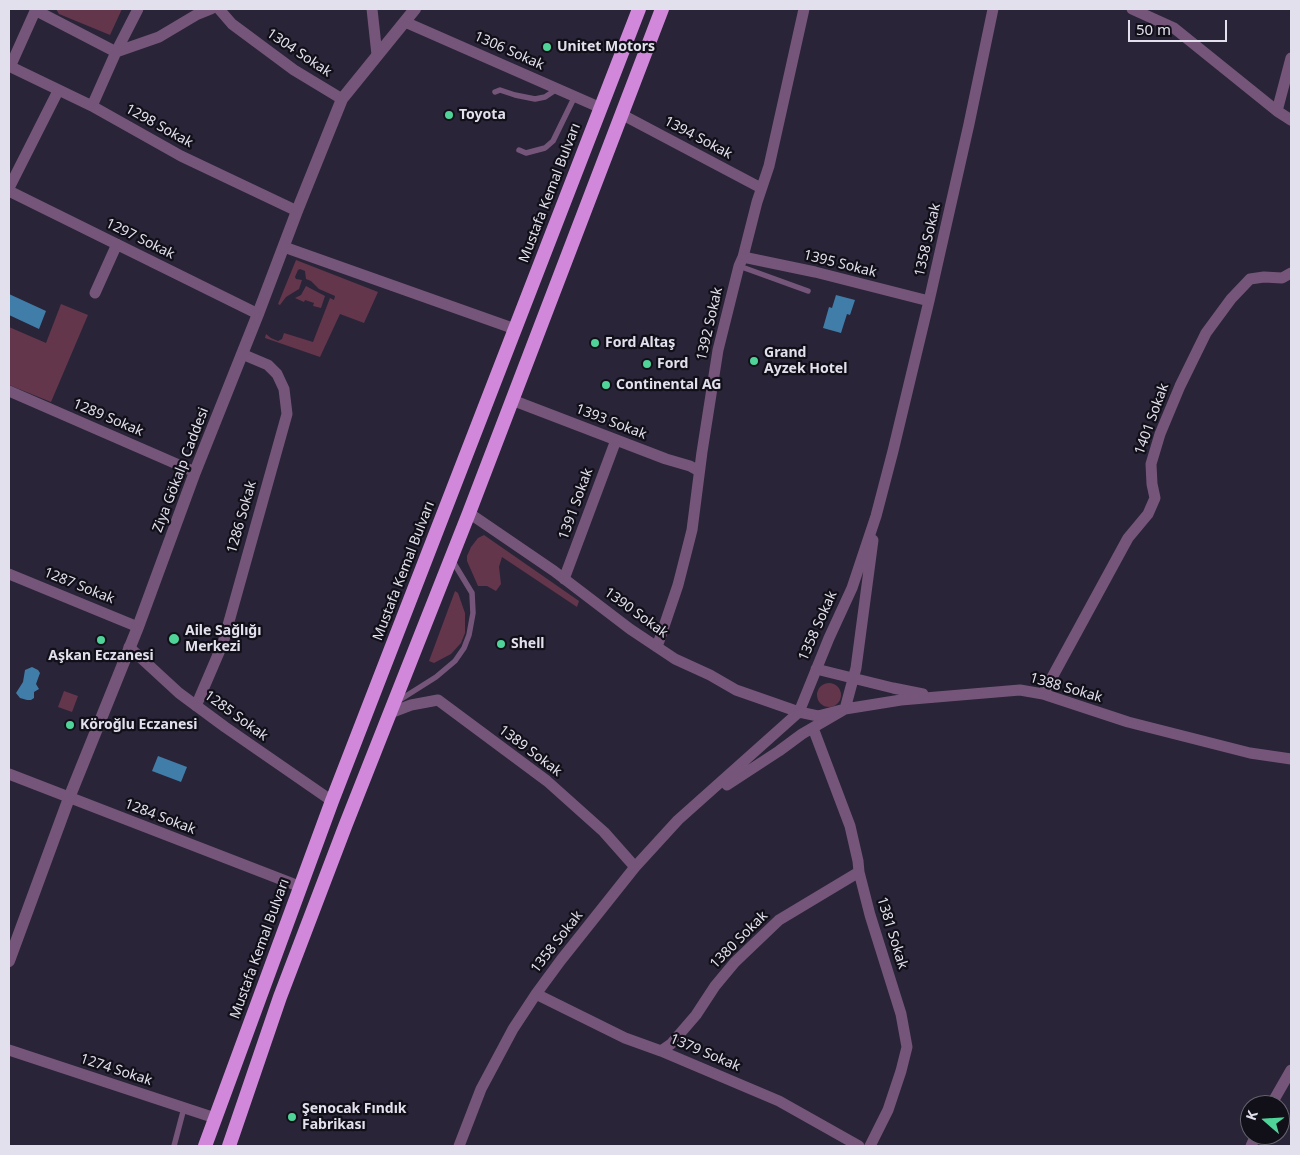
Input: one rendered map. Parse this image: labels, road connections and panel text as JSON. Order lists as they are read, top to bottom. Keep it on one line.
{"streets":{"highway":["Mustafa Kemal Bulvarı"],"street":["1306 Sokak","1304 Sokak","1298 Sokak","1394 Sokak","1297 Sokak","1358 Sokak","1395 Sokak","1392 Sokak","1289 Sokak","1401 Sokak","1393 Sokak","Ziya Gökalp Caddesi","1391 Sokak","1286 Sokak","1287 Sokak","1390 Sokak","1388 Sokak","1285 Sokak","1389 Sokak","1284 Sokak","1381 Sokak","1380 Sokak","1379 Sokak","1274 Sokak"]},"crossings":[["1306 Sokak","Mustafa Kemal Bulvarı"],["1306 Sokak","Ziya Gökalp Caddesi"],["1304 Sokak","Ziya Gökalp Caddesi"],["1298 Sokak","Ziya Gökalp Caddesi"],["1394 Sokak","1392 Sokak"],["Mustafa Kemal Bulvarı","1285 Sokak"],["Mustafa Kemal Bulvarı","1284 Sokak"],["Mustafa Kemal Bulvarı","1274 Sokak"],["1297 Sokak","Ziya Gökalp Caddesi"],["1358 Sokak","1395 Sokak"],["1358 Sokak","1390 Sokak"],["1358 Sokak","1388 Sokak"],["1358 Sokak","1389 Sokak"],["1358 Sokak","1379 Sokak"],["1395 Sokak","1392 Sokak"],["1392 Sokak","1393 Sokak"],["1392 Sokak","1390 Sokak"],["1289 Sokak","Ziya Gökalp Caddesi"],["1401 Sokak","1388 Sokak"],["1393 Sokak","1391 Sokak"],["Ziya Gökalp Caddesi","1286 Sokak"],["Ziya Gökalp Caddesi","1287 Sokak"],["Ziya Gökalp Caddesi","1285 Sokak"],["Ziya Gökalp Caddesi","1284 Sokak"],["1391 Sokak","1390 Sokak"],["1286 Sokak","1285 Sokak"],["1390 Sokak","1388 Sokak"],["1381 Sokak","1380 Sokak"],["1380 Sokak","1379 Sokak"]],"places":["Unitet Motors","Toyota","Ford Altaş","Grand Ayzek Hotel","Ford","Continental AG","Aile Sağlığı Merkezi","Aşkan Eczanesi","Shell","Köroğlu Eczanesi","Şenocak Fındık Fabrikası"],"scale_bar":"50 m","north":"left"}
